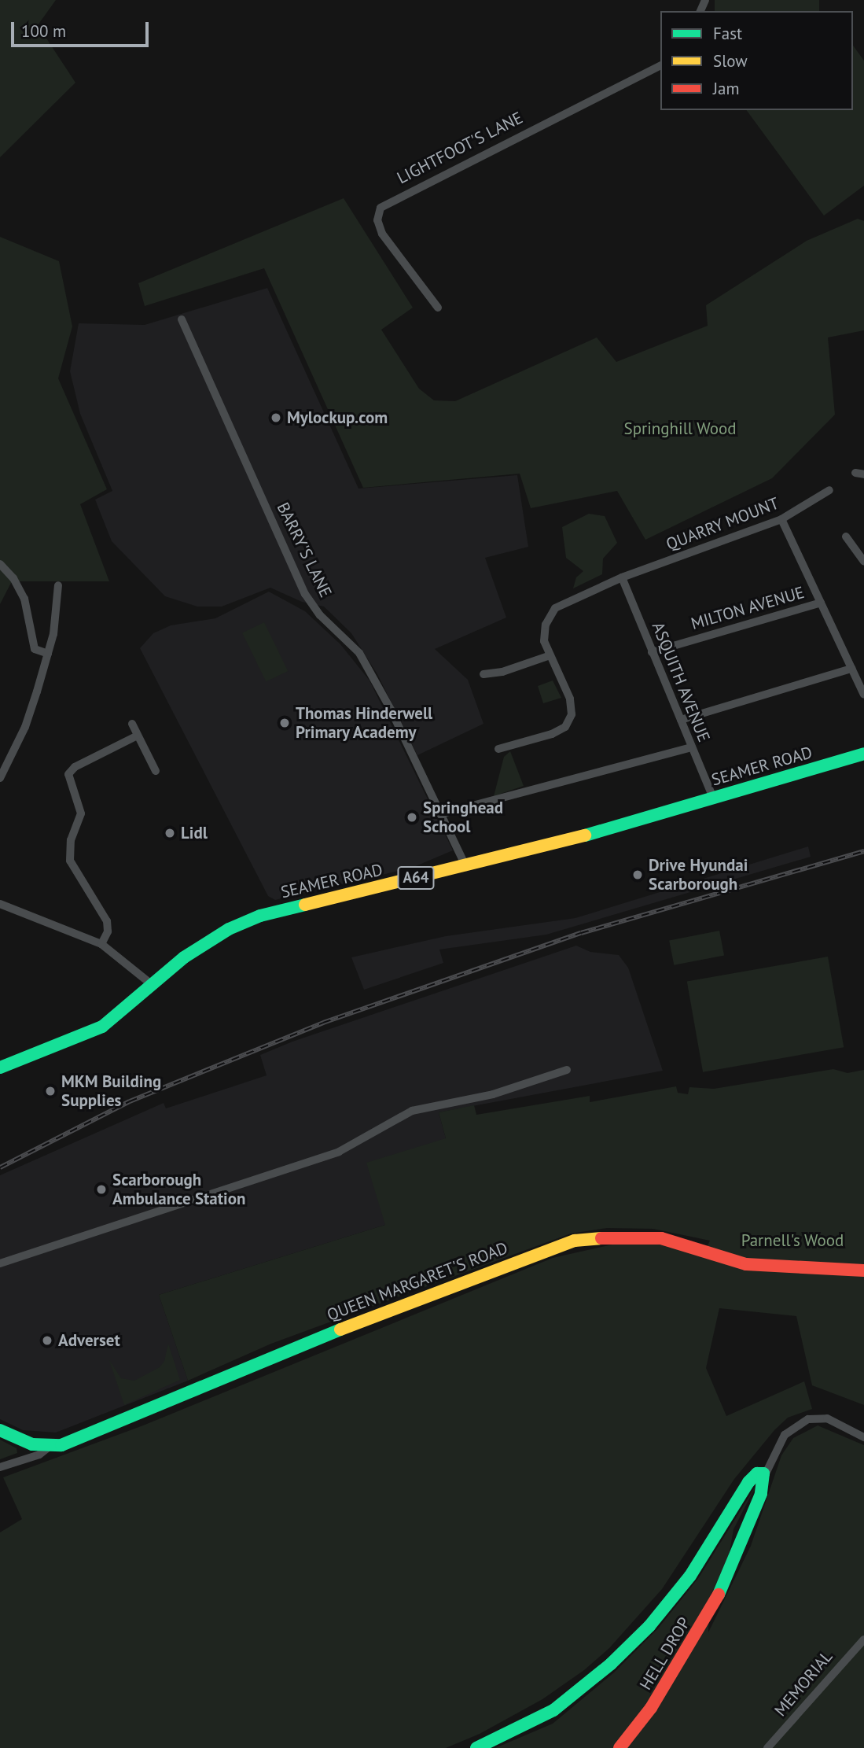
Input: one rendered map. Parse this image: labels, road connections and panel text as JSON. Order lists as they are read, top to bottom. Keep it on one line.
{"streets":{"main road":["SEAMER ROAD","A64","QUEEN MARGARET'S ROAD","HELL DROP"],"street":["LIGHTFOOT'S LANE","QUARRY MOUNT","BARRY'S LANE","MILTON AVENUE","ASQUITH AVENUE","MEMORIAL"]},"crossings":[["QUARRY MOUNT","ASQUITH AVENUE"],["BARRY'S LANE","SEAMER ROAD"],["MILTON AVENUE","ASQUITH AVENUE"],["ASQUITH AVENUE","SEAMER ROAD"]],"parks":["Springhill Wood","Parnell's Wood"],"places":["Mylockup.com","Thomas Hinderwell Primary Academy","Springhead School","Lidl","Drive Hyundai Scarborough","MKM Building Supplies","Scarborough Ambulance Station","Adverset"],"legend":["Fast","Slow","Jam"],"scale_bar":"100 m"}
